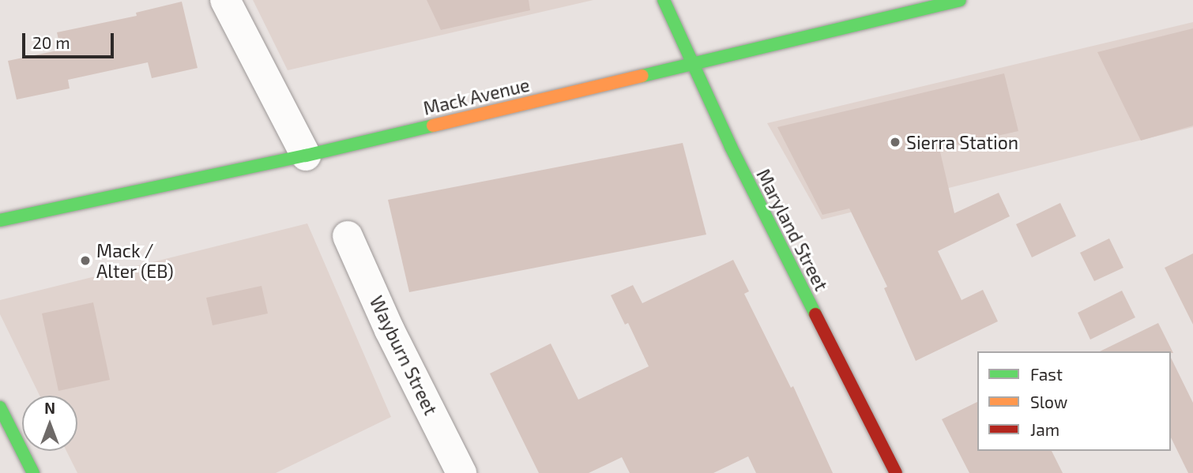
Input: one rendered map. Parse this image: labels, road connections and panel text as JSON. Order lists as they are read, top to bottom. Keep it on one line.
{"streets":{"main road":["Mack Avenue","Maryland Street"],"street":["Wayburn Street"]},"crossings":[["Mack Avenue","Maryland Street"]],"places":["Sierra Station","Mack / Alter (EB)"],"legend":["Fast","Slow","Jam"],"scale_bar":"20 m","north":"top"}
